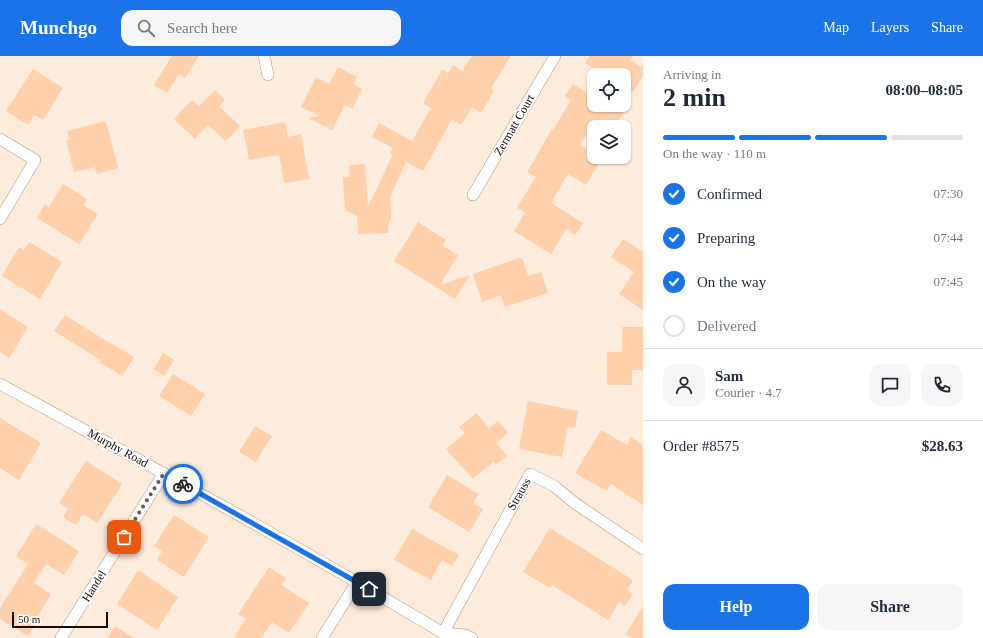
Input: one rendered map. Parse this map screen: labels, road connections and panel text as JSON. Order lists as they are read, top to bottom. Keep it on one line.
{"streets":{"street":["Zermatt Court","Murphy Road","Strauss","Handel"]},"crossings":[["Murphy Road","Strauss"],["Murphy Road","Handel"]],"scale_bar":"50 m","page":{"header":"Munchgo","search":"Search here","nav":["Map","Layers","Share"],"heading":["2 min","Arriving in","08:00–08:05"],"panel":["Sam","Courier · 4.7","Order #8575","$28.63"],"bar":"On the way · 110 m","list":[["Confirmed","07:30"],["Preparing","07:44"],["On the way","07:45"],"Delivered"],"buttons":["Help","Share"],"scale":"50 m"}}
